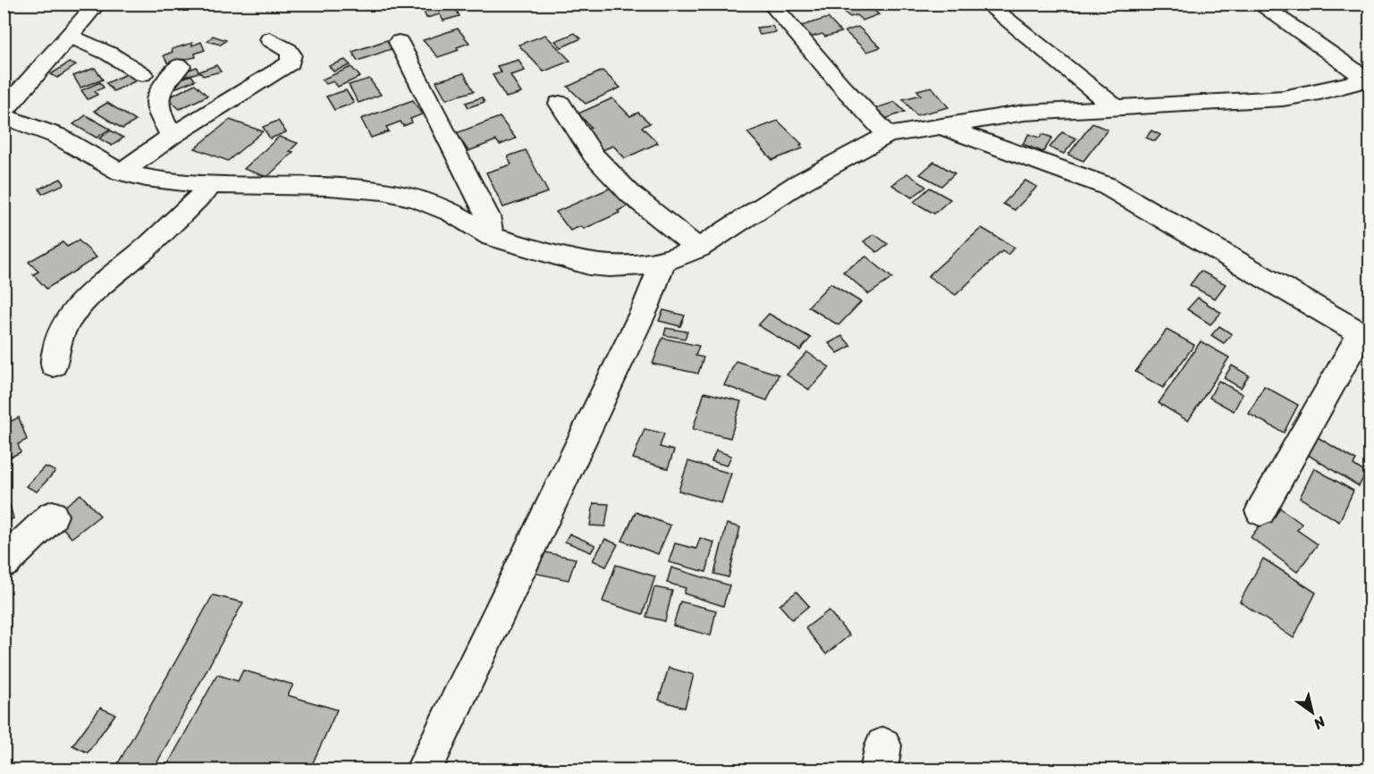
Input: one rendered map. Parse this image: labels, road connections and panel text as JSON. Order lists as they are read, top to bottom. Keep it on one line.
{"north":"bottom right"}
